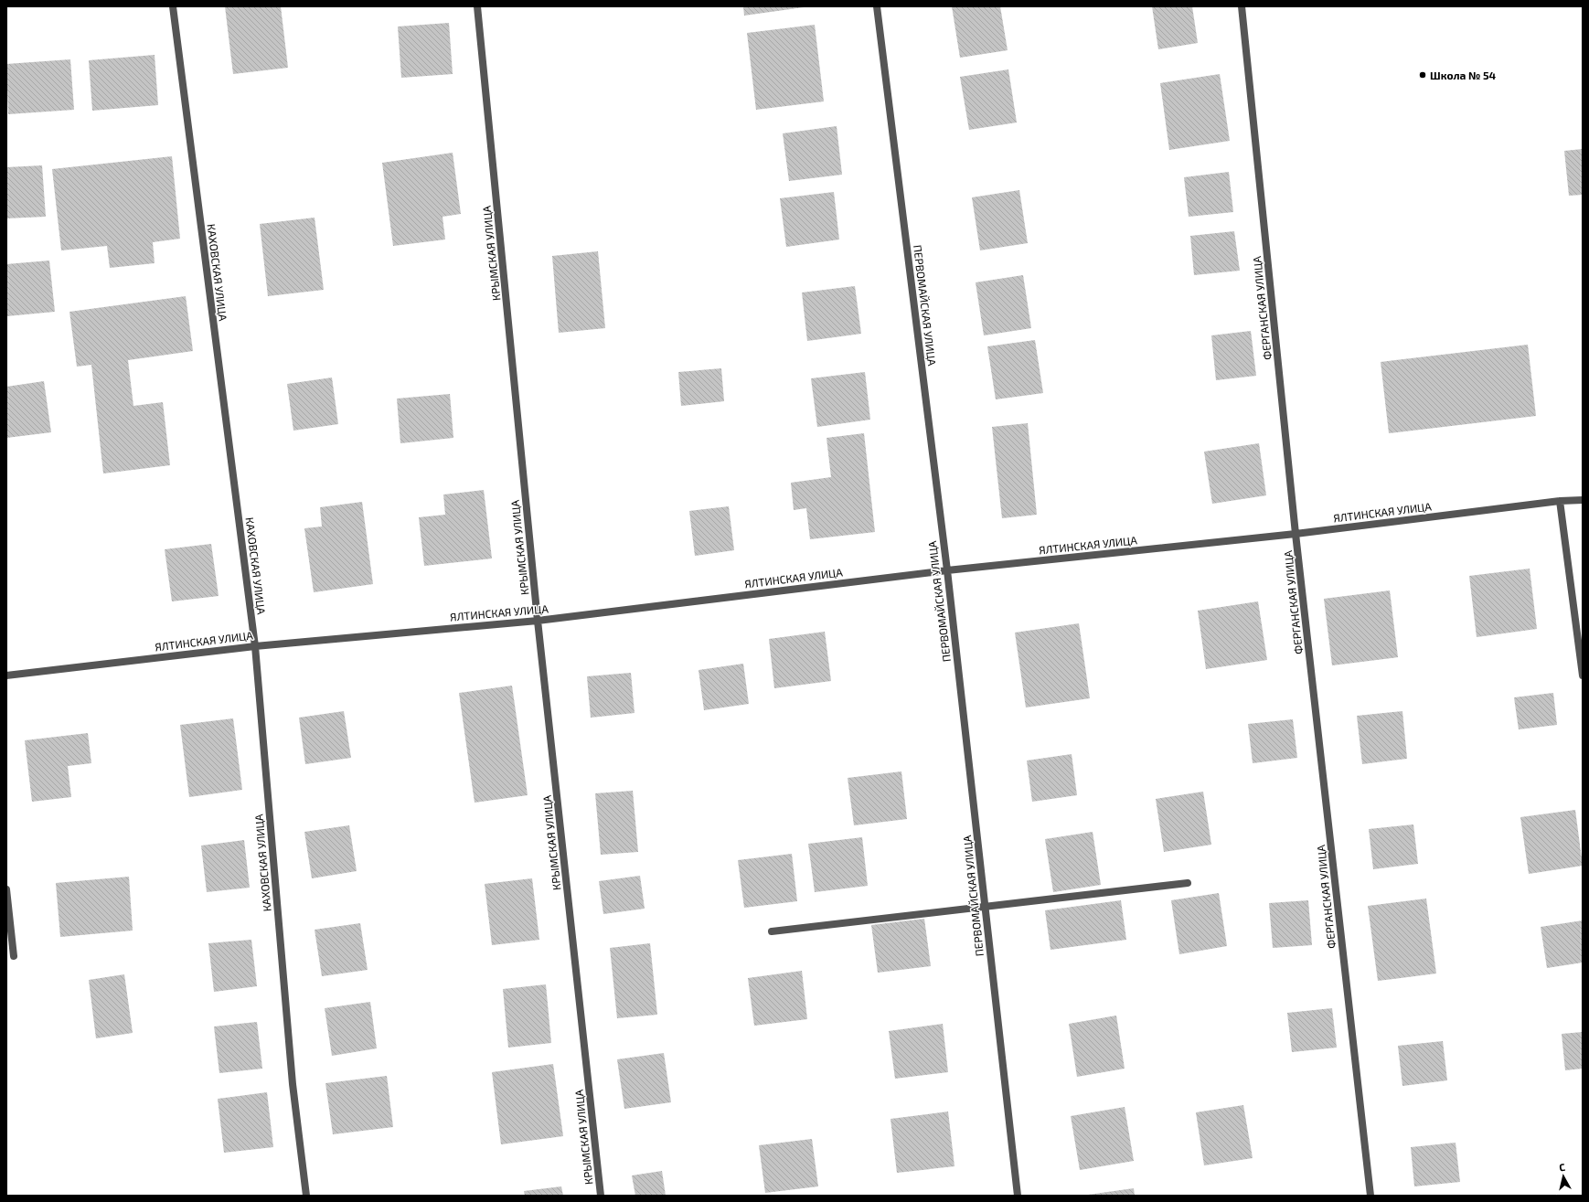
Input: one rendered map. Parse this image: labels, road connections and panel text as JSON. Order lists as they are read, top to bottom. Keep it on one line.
{"streets":{"street":["КРЫМСКАЯ УЛИЦА","КАХОВСКАЯ УЛИЦА","ПЕРВОМАЙСКАЯ УЛИЦА","ФЕРГАНСКАЯ УЛИЦА","ЯЛТИНСКАЯ УЛИЦА"]},"crossings":[["КРЫМСКАЯ УЛИЦА","ЯЛТИНСКАЯ УЛИЦА"],["КАХОВСКАЯ УЛИЦА","ЯЛТИНСКАЯ УЛИЦА"],["ПЕРВОМАЙСКАЯ УЛИЦА","ЯЛТИНСКАЯ УЛИЦА"],["ФЕРГАНСКАЯ УЛИЦА","ЯЛТИНСКАЯ УЛИЦА"]],"places":["Школа № 54"],"north":"top"}
